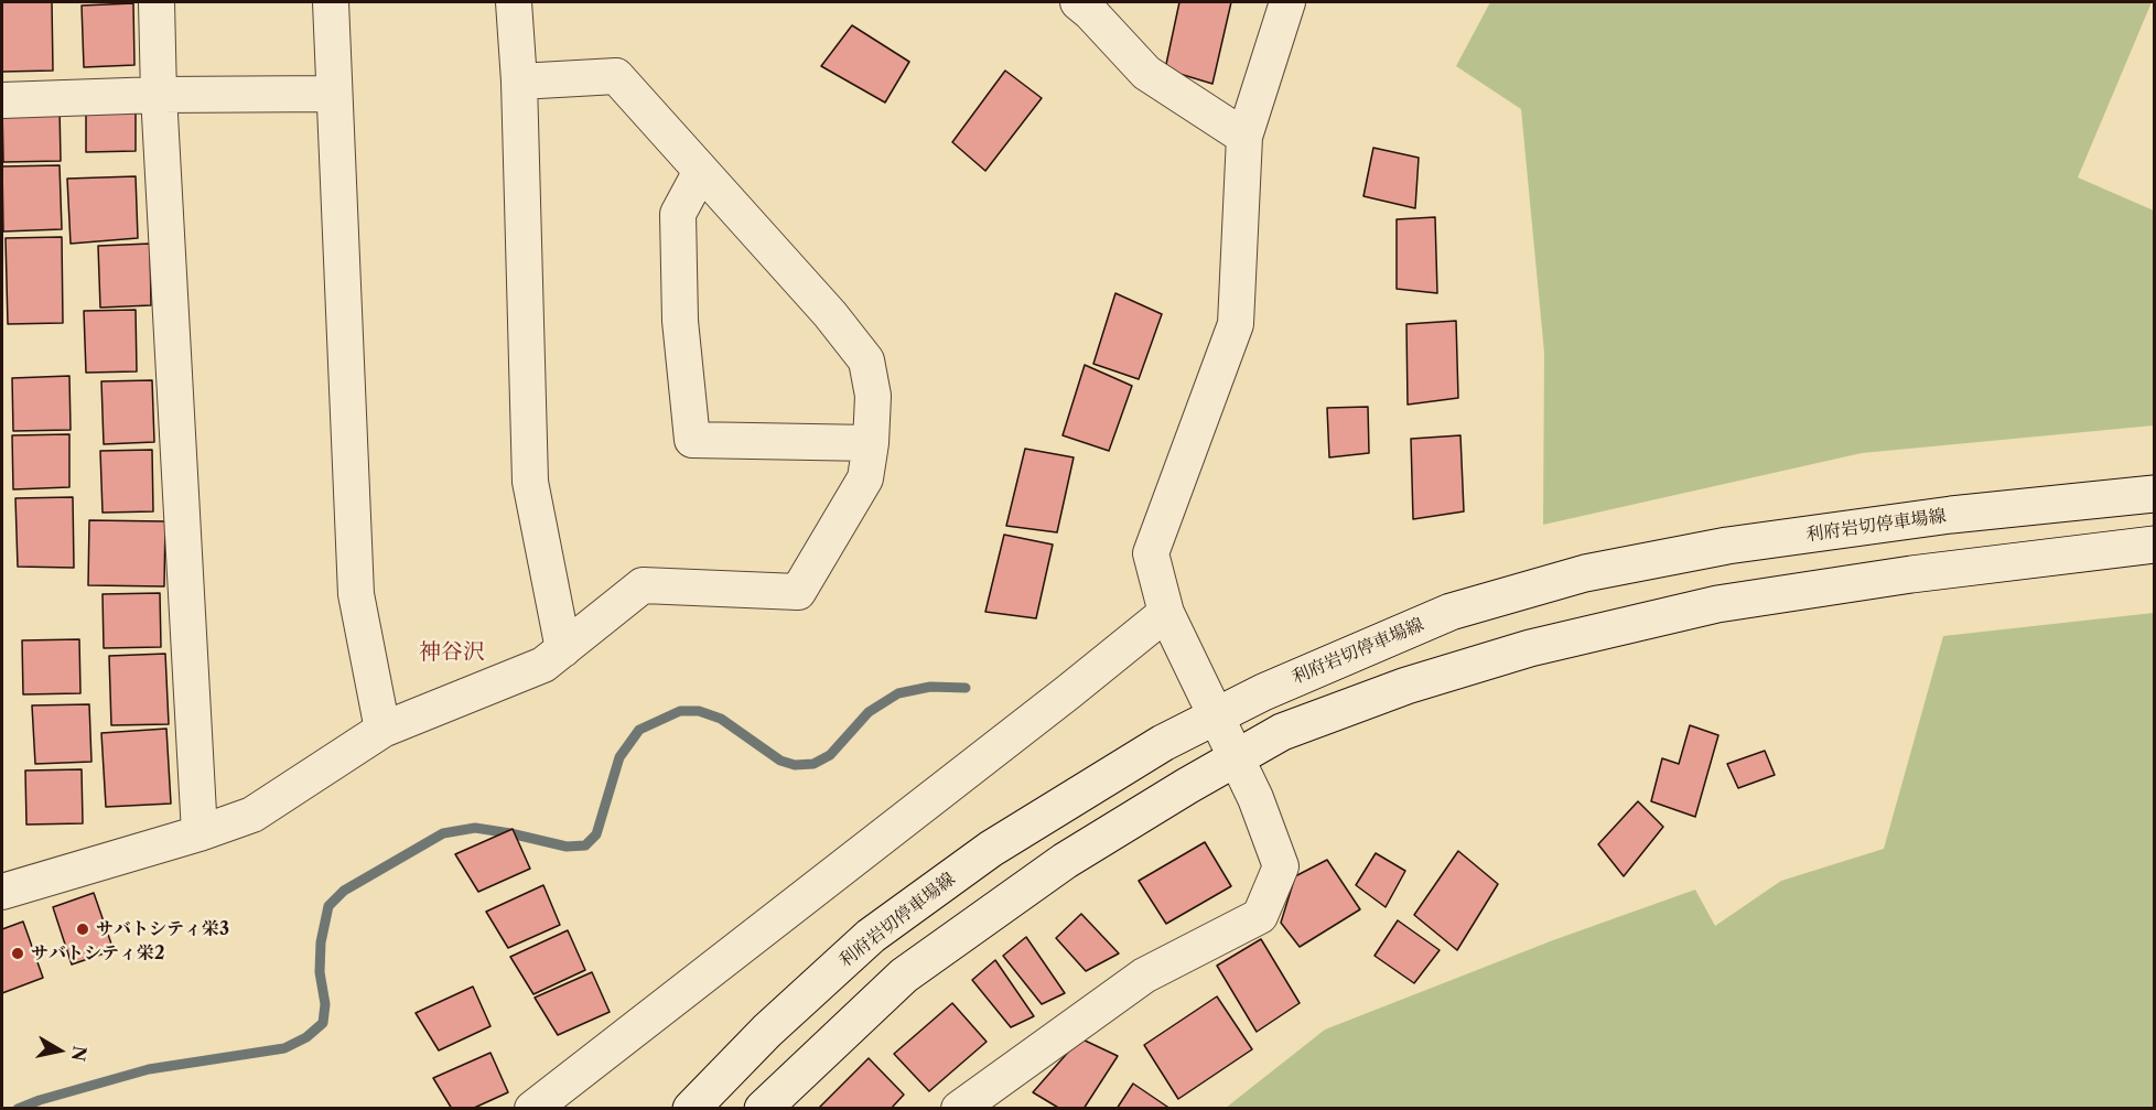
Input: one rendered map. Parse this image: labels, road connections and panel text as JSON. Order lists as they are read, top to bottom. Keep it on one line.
{"streets":{"main road":["利府岩切停車場線"]},"districts":["神谷沢"],"places":["サバトシティ栄3","サバトシティ栄2"],"north":"right"}
